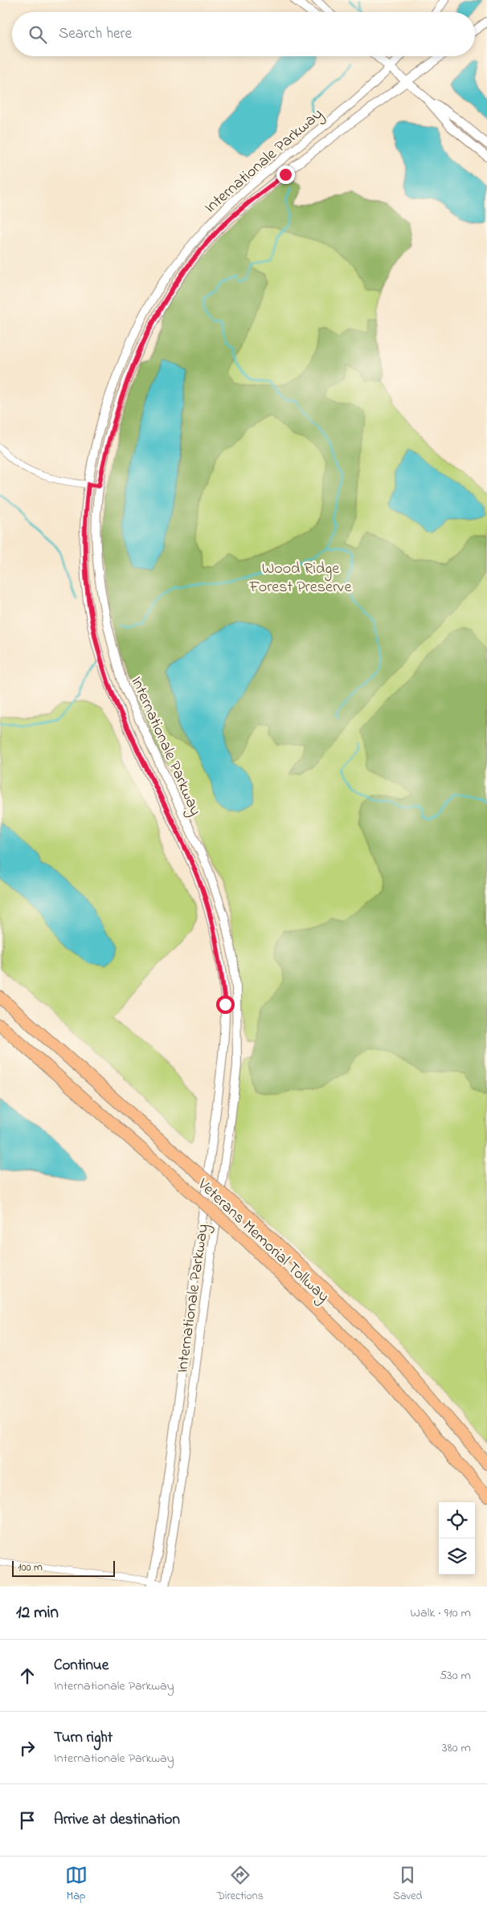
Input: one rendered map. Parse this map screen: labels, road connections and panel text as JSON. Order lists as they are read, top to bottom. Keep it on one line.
{"streets":{"highway":["Veterans Memorial Tollway"],"street":["Internationale Parkway"]},"parks":["Wood Ridge Forest Preserve"],"scale_bar":"100 m","page":{"search":"Search here","scale":"100 m","heading":["12 min","Walk · 910 m"],"list":[["Continue","Internationale Parkway","530 m"],["Turn right","Internationale Parkway","380 m"],"Arrive at destination"],"nav":["Map","Directions","Saved"]}}
